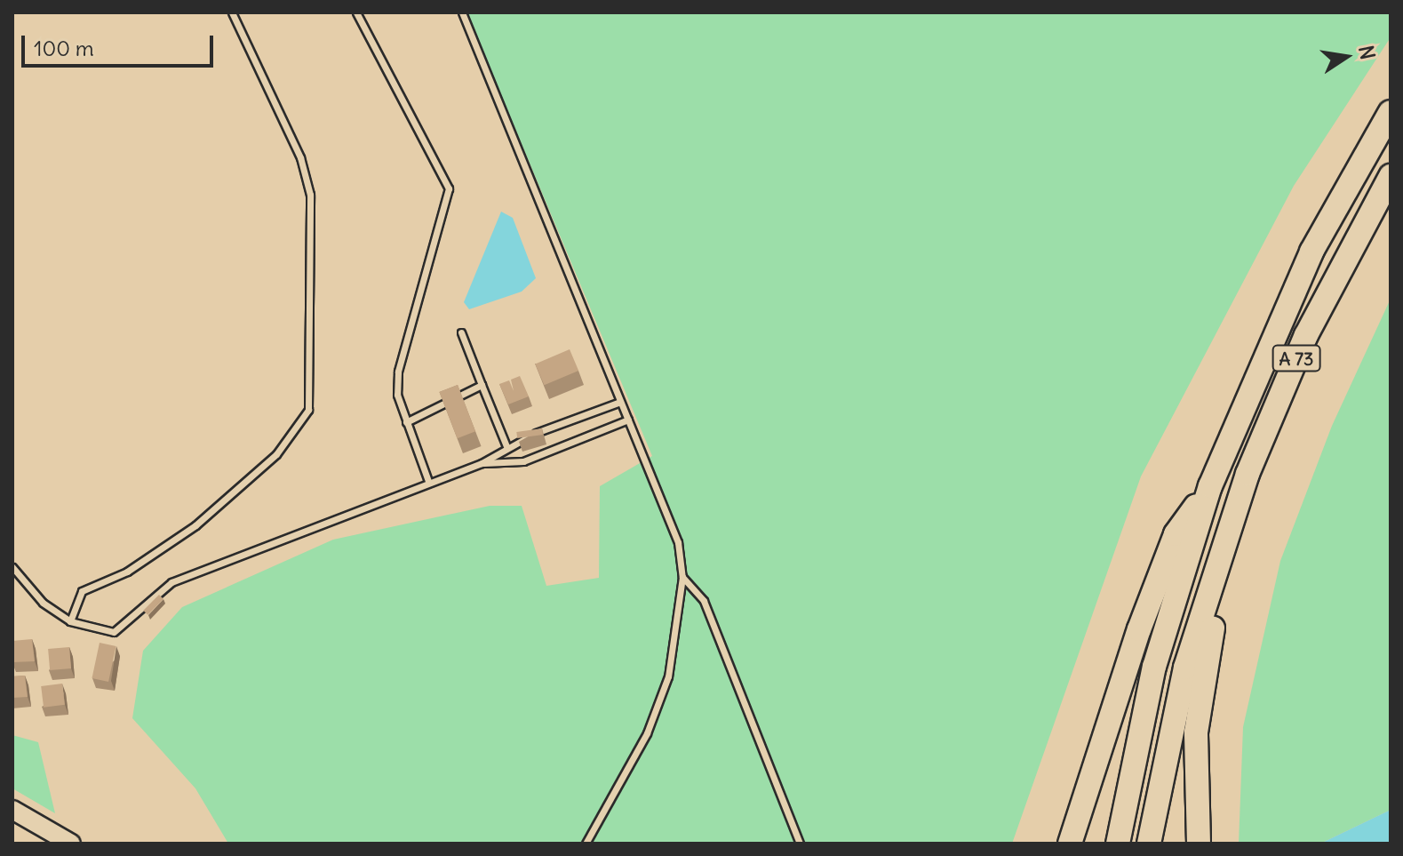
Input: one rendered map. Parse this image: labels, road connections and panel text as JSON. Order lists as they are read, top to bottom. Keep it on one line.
{"streets":{"highway":["A 73"]},"scale_bar":"100 m","north":"right"}
